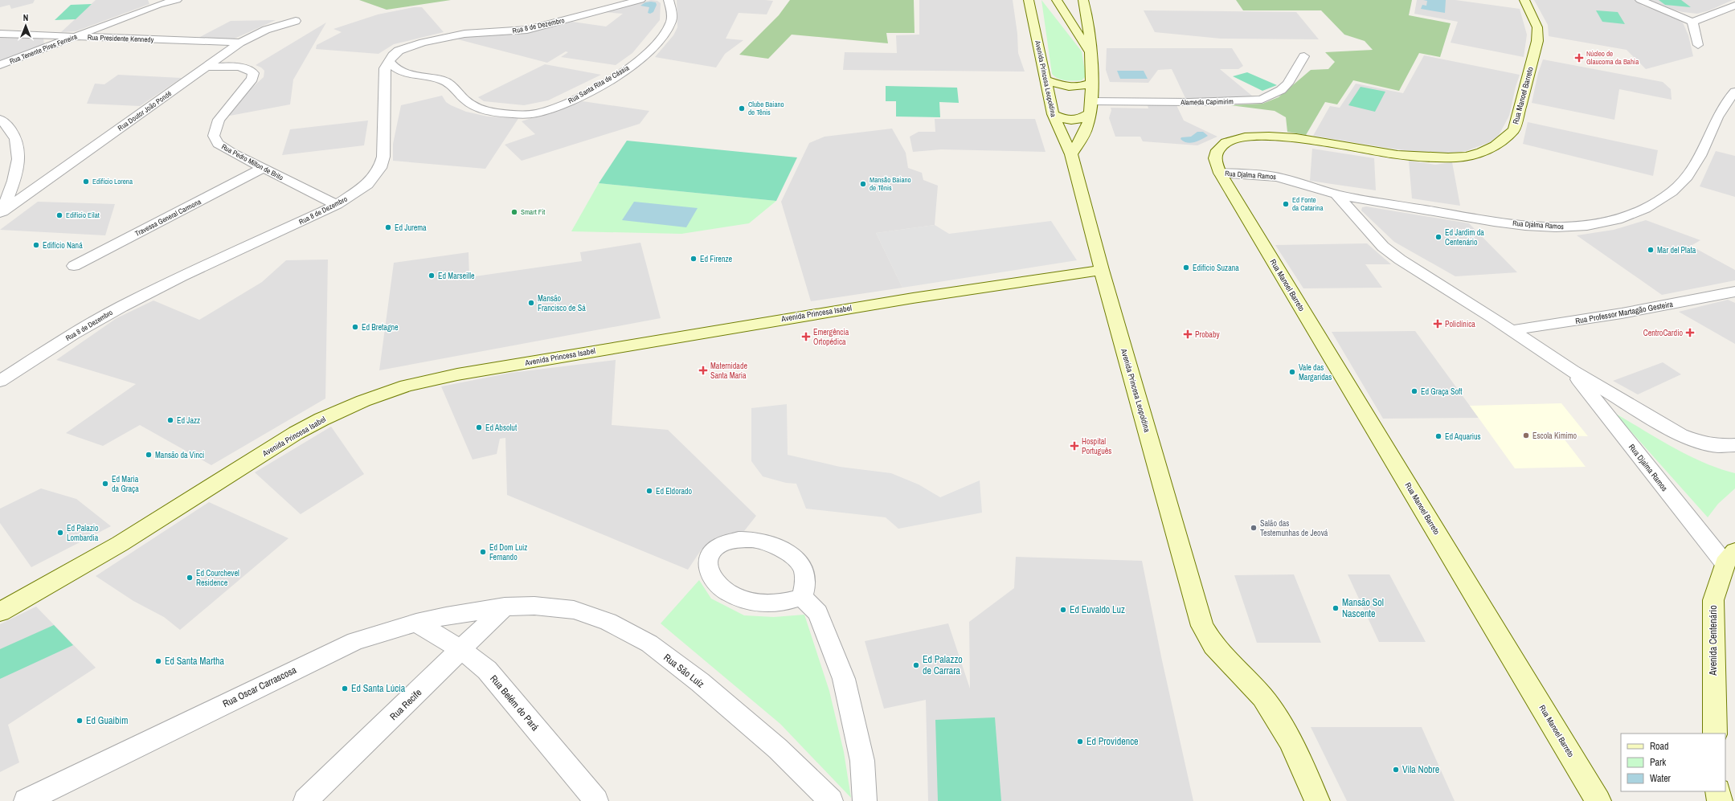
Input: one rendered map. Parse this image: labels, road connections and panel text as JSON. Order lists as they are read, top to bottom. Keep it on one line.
{"streets":{"main road":["Avenida Princesa Leopoldina","Rua Manoel Barreto","Avenida Princesa Isabel","Avenida Centenário"],"street":["Rua 8 de Dezembro","Rua Presidente Kennedy","Rua Tenente Pires Ferreira","Rua Santa Rita de Cássia","Alameda Capimirim","Rua Doutor João Pondé","Rua Pedro Milton de Brito","Rua Djalma Ramos","Travessa General Carmona","Rua Professor Martagão Gesteira","Rua São Luíz","Rua Oscar Carrascosa","Rua Belém do Pará","Rua Recife"]},"crossings":[["Rua 8 de Dezembro","Rua Santa Rita de Cássia"],["Rua 8 de Dezembro","Rua Pedro Milton de Brito"],["Rua Presidente Kennedy","Rua Tenente Pires Ferreira"],["Rua Presidente Kennedy","Rua Doutor João Pondé"],["Avenida Princesa Leopoldina","Avenida Princesa Isabel"],["Rua Manoel Barreto","Rua Djalma Ramos"],["Rua Doutor João Pondé","Rua Pedro Milton de Brito"],["Rua Pedro Milton de Brito","Travessa General Carmona"],["Rua Djalma Ramos","Rua Professor Martagão Gesteira"],["Rua Djalma Ramos","Avenida Centenário"],["Rua São Luíz","Rua Oscar Carrascosa"],["Rua São Luíz","Rua Recife"],["Rua Oscar Carrascosa","Rua Belém do Pará"],["Rua Oscar Carrascosa","Rua Recife"],["Rua Belém do Pará","Rua Recife"]],"places":{"health":["Núcleo de Glaucoma da Bahia","Policlínica","CentroCardio","Probaby","Emergência Ortopédica","Maternidade Santa Maria","Hospital Português"],"other":["Clube Baiano de Tênis","Edifício Lorena","Mansão Baiano de Tênis","Ed Fonte da Catarina","Smart Fit","Edifício Eilat","Ed Jurema","Ed Jardim da Centenário","Edifício Naná","Mar del Plata","Ed Firenze","Edifício Suzana","Ed Marseille","Mansão Francisco de Sá","Ed Bretagne","Vale das Margaridas","Ed Graça Soft","Ed Jazz","Ed Absolut","Escola Kimimo","Ed Aquarius","Mansão da Vinci","Ed Maria da Graça","Ed Eldorado","Salão das Testemunhas de Jeová","Ed Palazio Lombardia","Ed Dom Luiz Fernando","Ed Courchevel Residence","Mansão Sol Nascente","Ed Euvaldo Luz","Ed Santa Martha","Ed Palazzo de Carrara","Ed Santa Lúcia","Ed Guaibim","Ed Providence","Vila Nobre"]},"legend":["Road","Park","Water"],"north":"top"}
